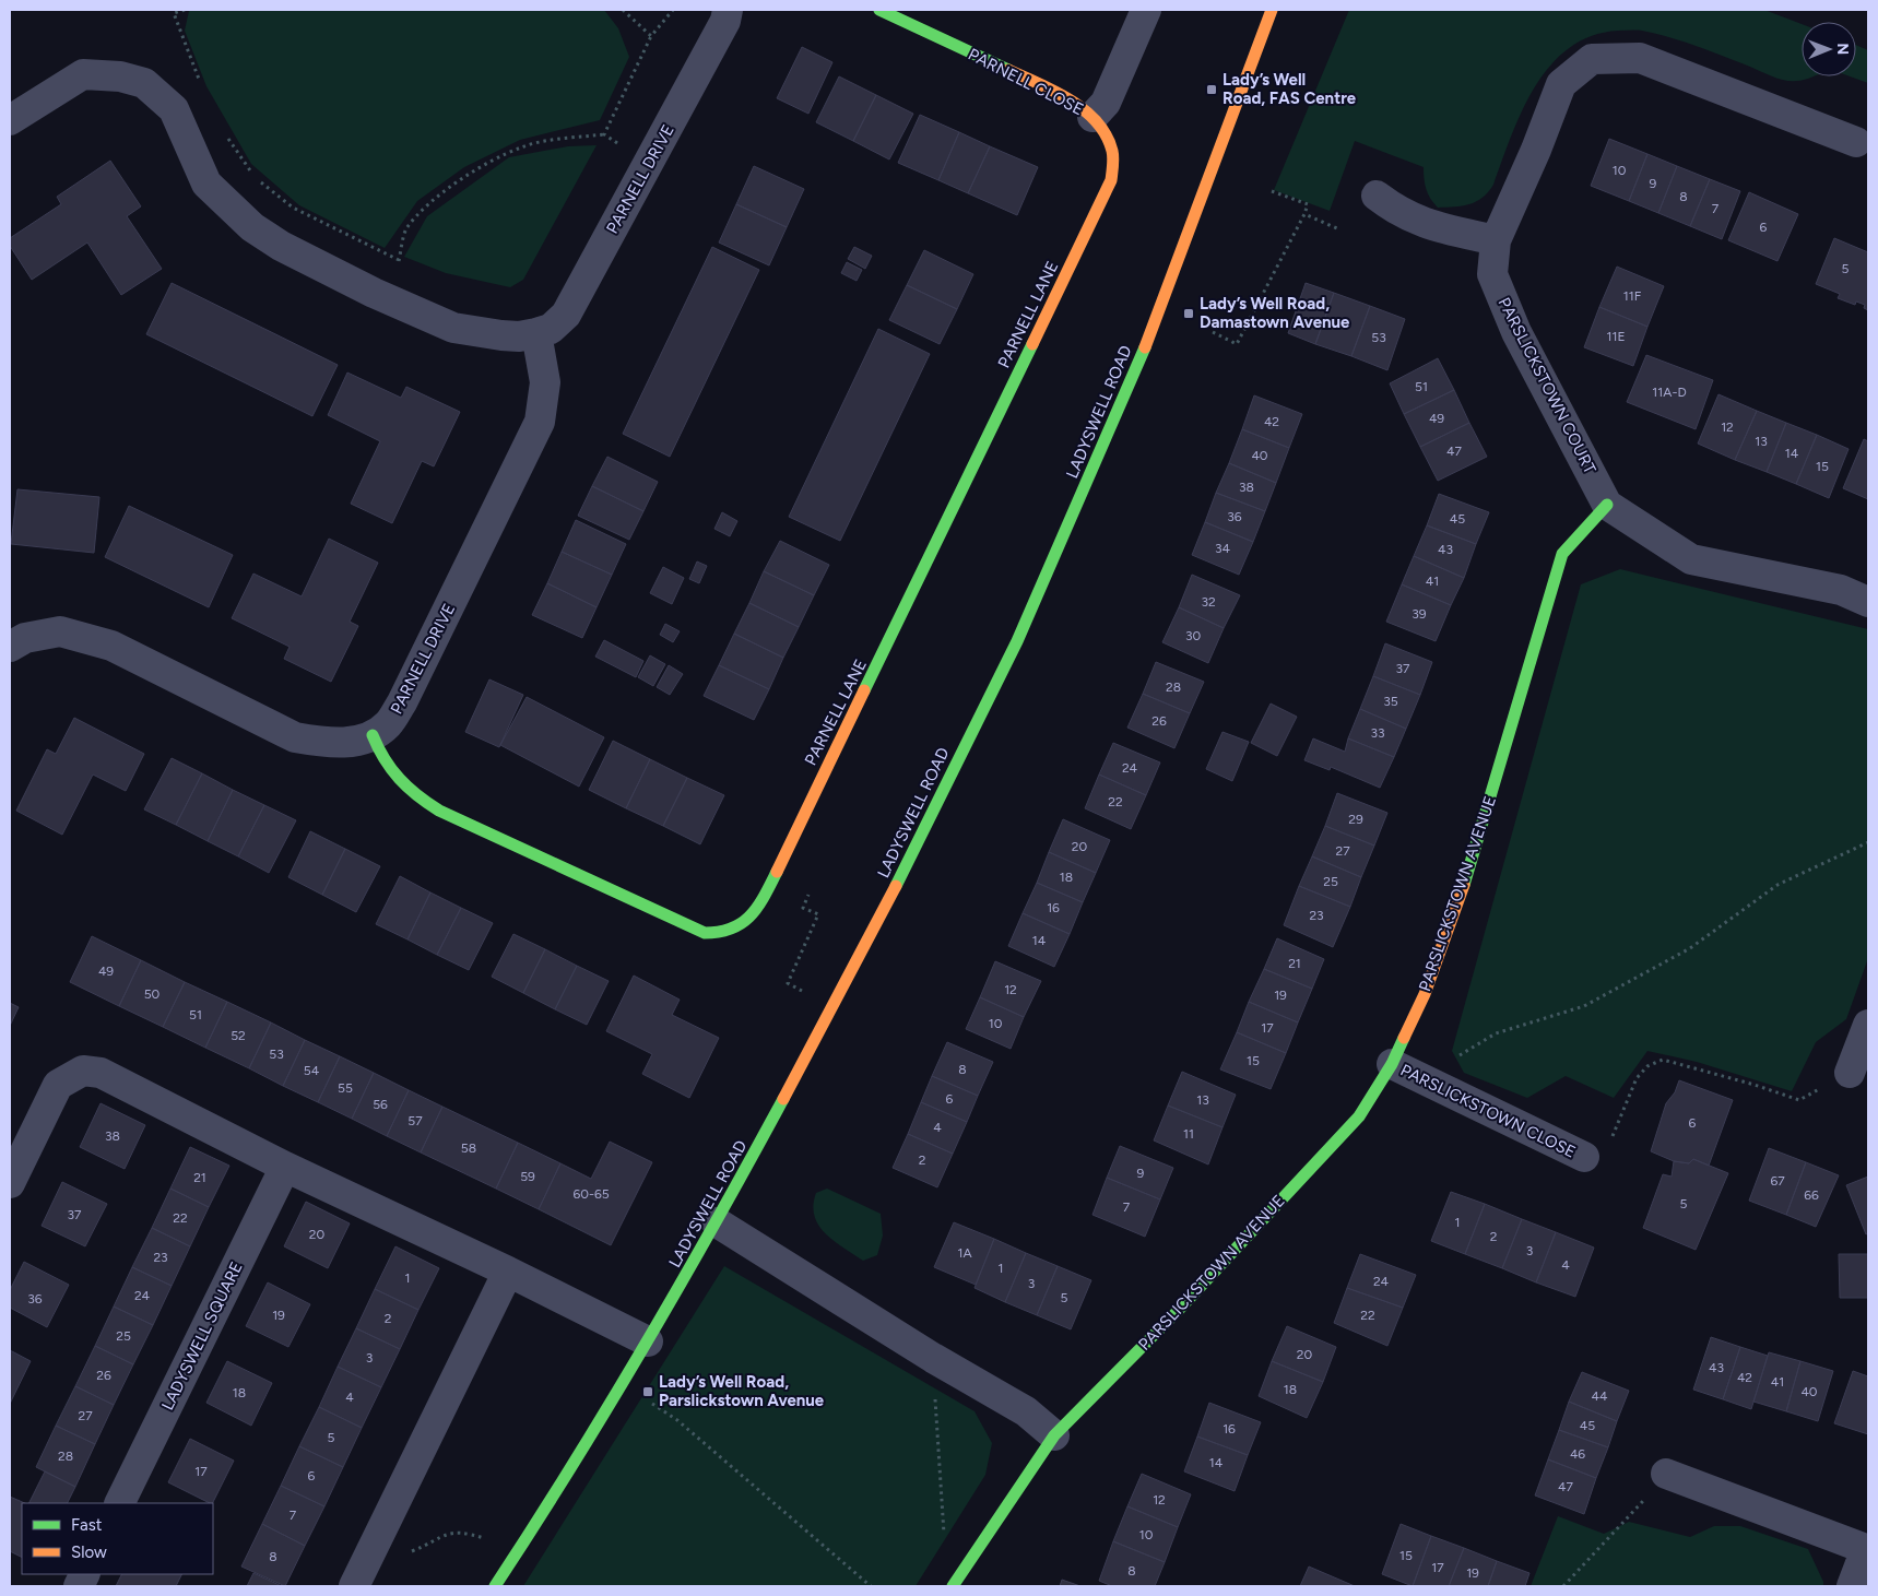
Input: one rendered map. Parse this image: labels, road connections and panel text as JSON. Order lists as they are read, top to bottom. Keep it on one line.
{"streets":{"street":["PARNELL CLOSE","PARNELL DRIVE","PARNELL LANE","PARSLICKSTOWN COURT","LADYSWELL ROAD","PARSLICKSTOWN AVENUE","PARSLICKSTOWN CLOSE","LADYSWELL SQUARE"]},"crossings":[["PARNELL CLOSE","PARNELL LANE"],["PARNELL DRIVE","PARNELL LANE"],["PARSLICKSTOWN COURT","PARSLICKSTOWN AVENUE"],["PARSLICKSTOWN AVENUE","PARSLICKSTOWN CLOSE"]],"places":{"transit":["Lady’s Well Road, FAS Centre","Lady’s Well Road, Damastown Avenue","Lady’s Well Road, Parslickstown Avenue"]},"house_numbers":["10","9","8","7","6","5","11F","11E","53","51","11A-D","49","42","12","13","47","14","40","15","38","36","45","34","43","41","32","39","30","37","28","35","26","33","24","22","29","20","27","18","25","16","23","14","21","49","12","50","19","51","10","17","52","53","15","8","54","55","6","13","56","57","6","4","11","38","58","2","9","59","21","67","60-65","66","5","7","37","22","1","20","2","3","1A","23","4","1","1","24","3","24","5","36","19","22","2","25","20","3","43","26","42","41","18","40","18","44","4","27","45","16","5","46","28","14","17","6","47","12","7","10","15","8","17","8","19"],"legend":["Fast","Slow"],"north":"right"}
